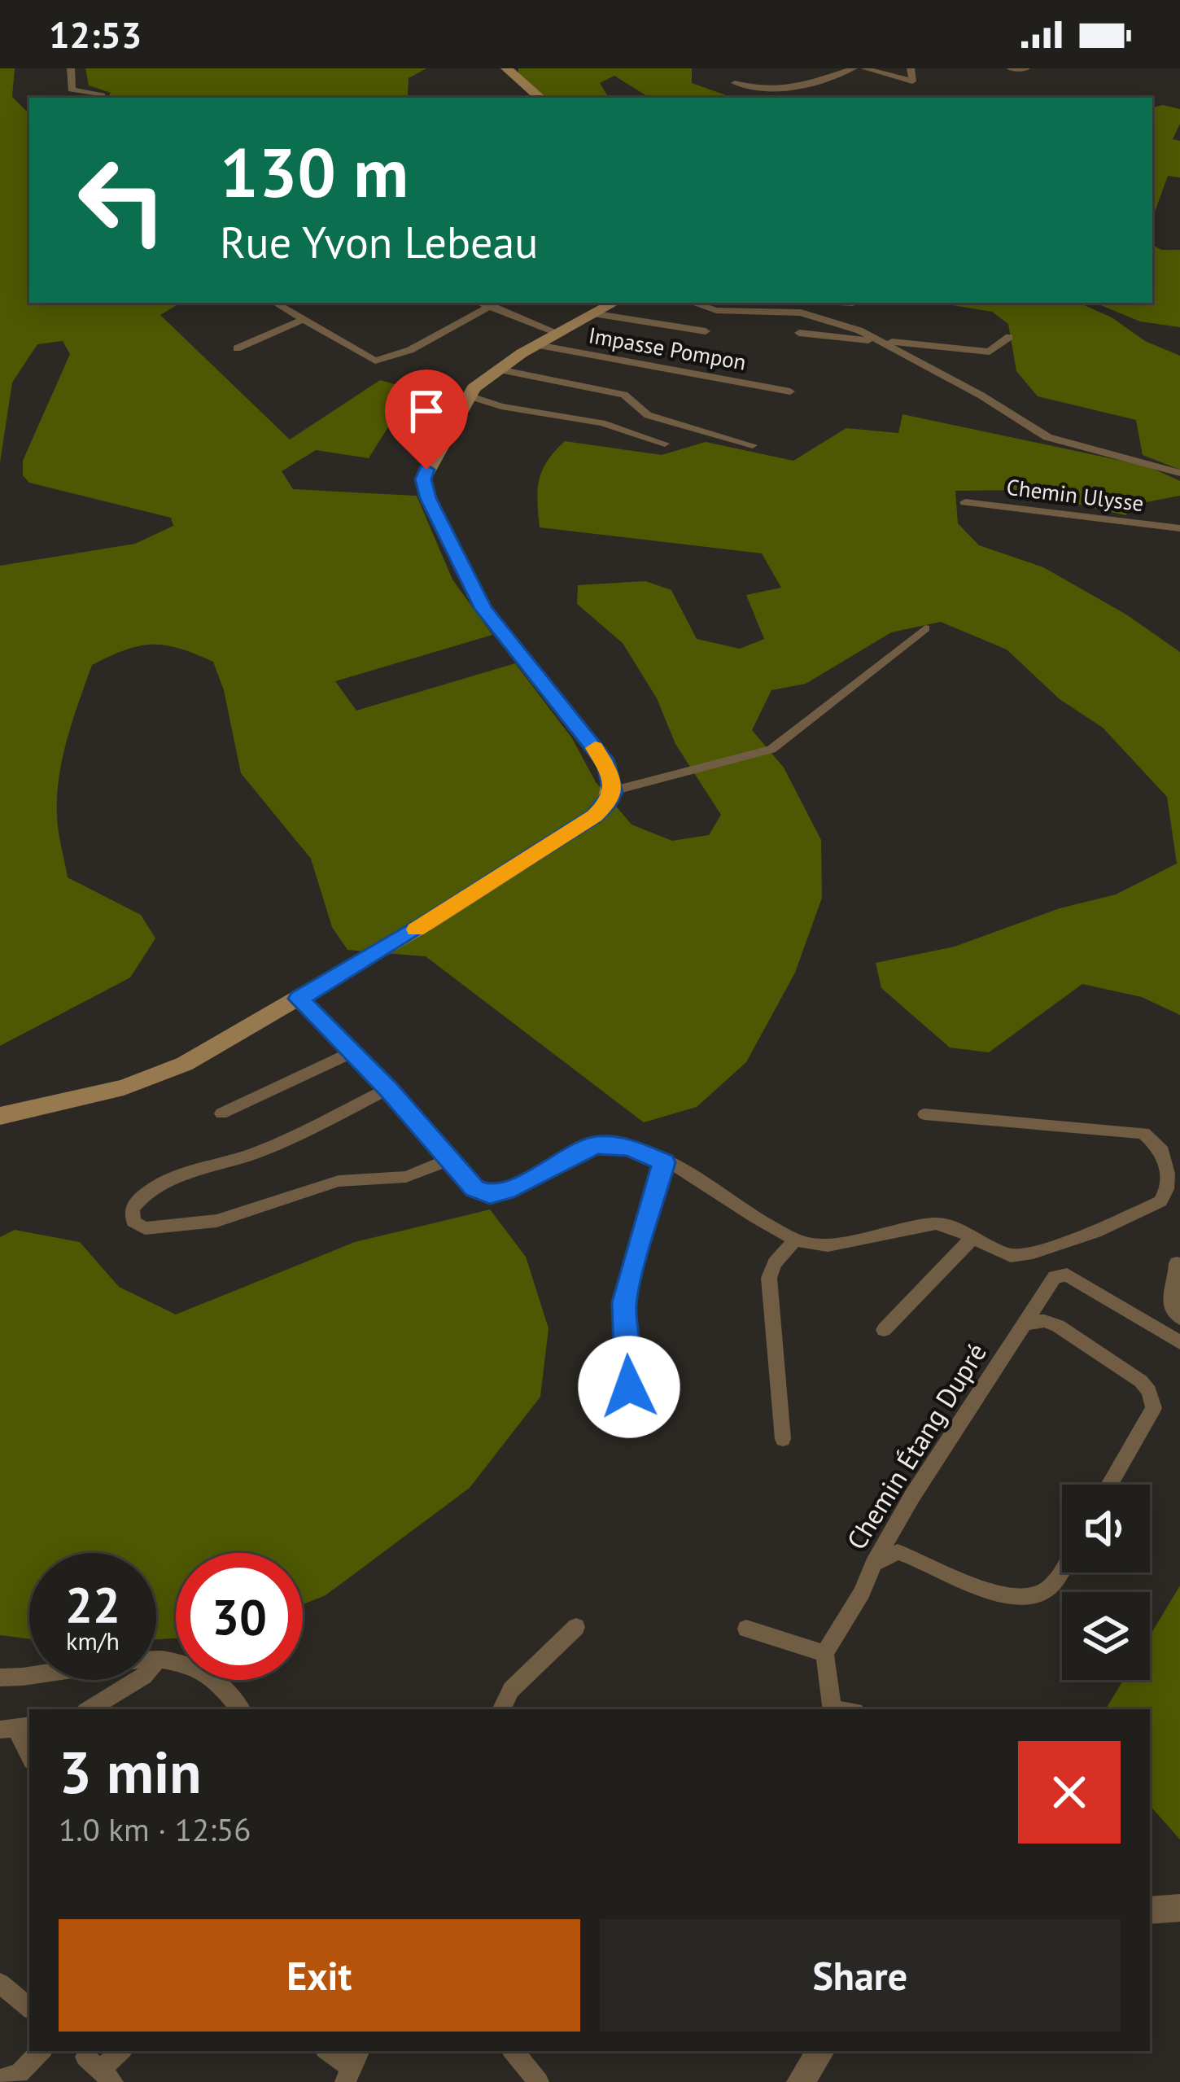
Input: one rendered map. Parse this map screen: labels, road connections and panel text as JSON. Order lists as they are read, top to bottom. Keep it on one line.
{"streets":{"street":["Impasse Pompon","Chemin Ulysse","Chemin Étang Dupré"]},"page":{"status":"12:53","turn":["130 m","Rue Yvon Lebeau"],"speed":"22 km/h","limit":"30","heading":["3 min","1.0 km · 12:56"],"buttons":["Exit","Share"]}}
